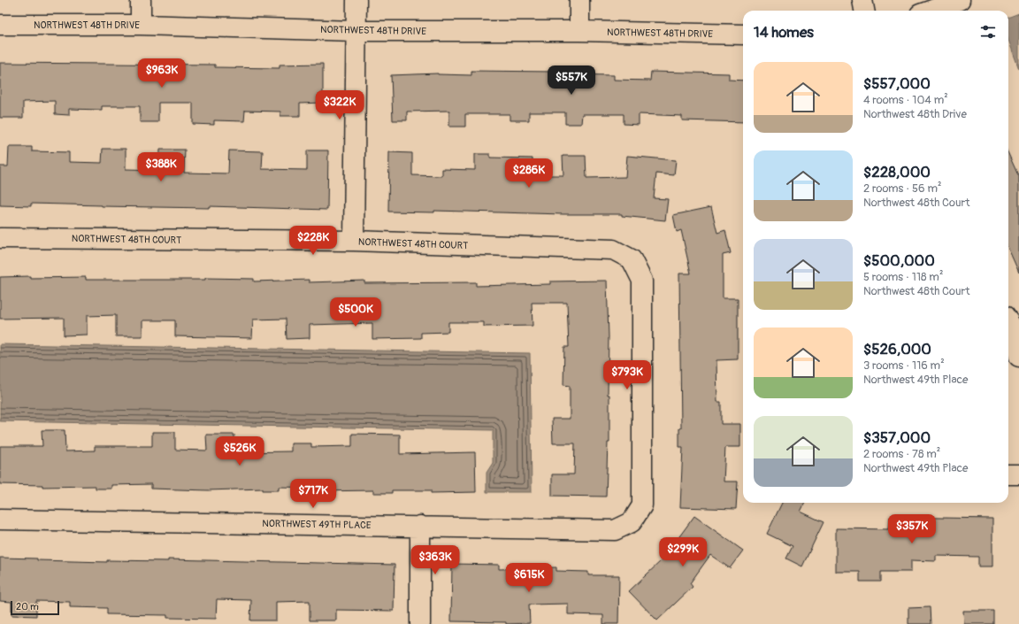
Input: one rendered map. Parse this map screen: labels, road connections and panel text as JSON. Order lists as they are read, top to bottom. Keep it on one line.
{"streets":{"street":["NORTHWEST 48TH DRIVE","NORTHWEST 48TH COURT","NORTHWEST 49TH PLACE"]},"crossings":[["NORTHWEST 48TH COURT","NORTHWEST 49TH PLACE"]],"scale_bar":"20 m","page":{"heading":"14 homes","list":[{"name":"$557,000","note":"4 rooms · 104 m² · Northwest 48th Drive"},{"name":"$228,000","note":"2 rooms · 56 m² · Northwest 48th Court"},{"name":"$500,000","note":"5 rooms · 118 m² · Northwest 48th Court"},{"name":"$526,000","note":"3 rooms · 116 m² · Northwest 49th Place"},{"name":"$357,000","note":"2 rooms · 78 m² · Northwest 49th Place"}],"price":["$963K","$557K","$322K","$388K","$286K","$228K","$500K","$793K","$526K","$717K","$357K","$299K","$363K","$615K"],"scale":"20 m"}}
